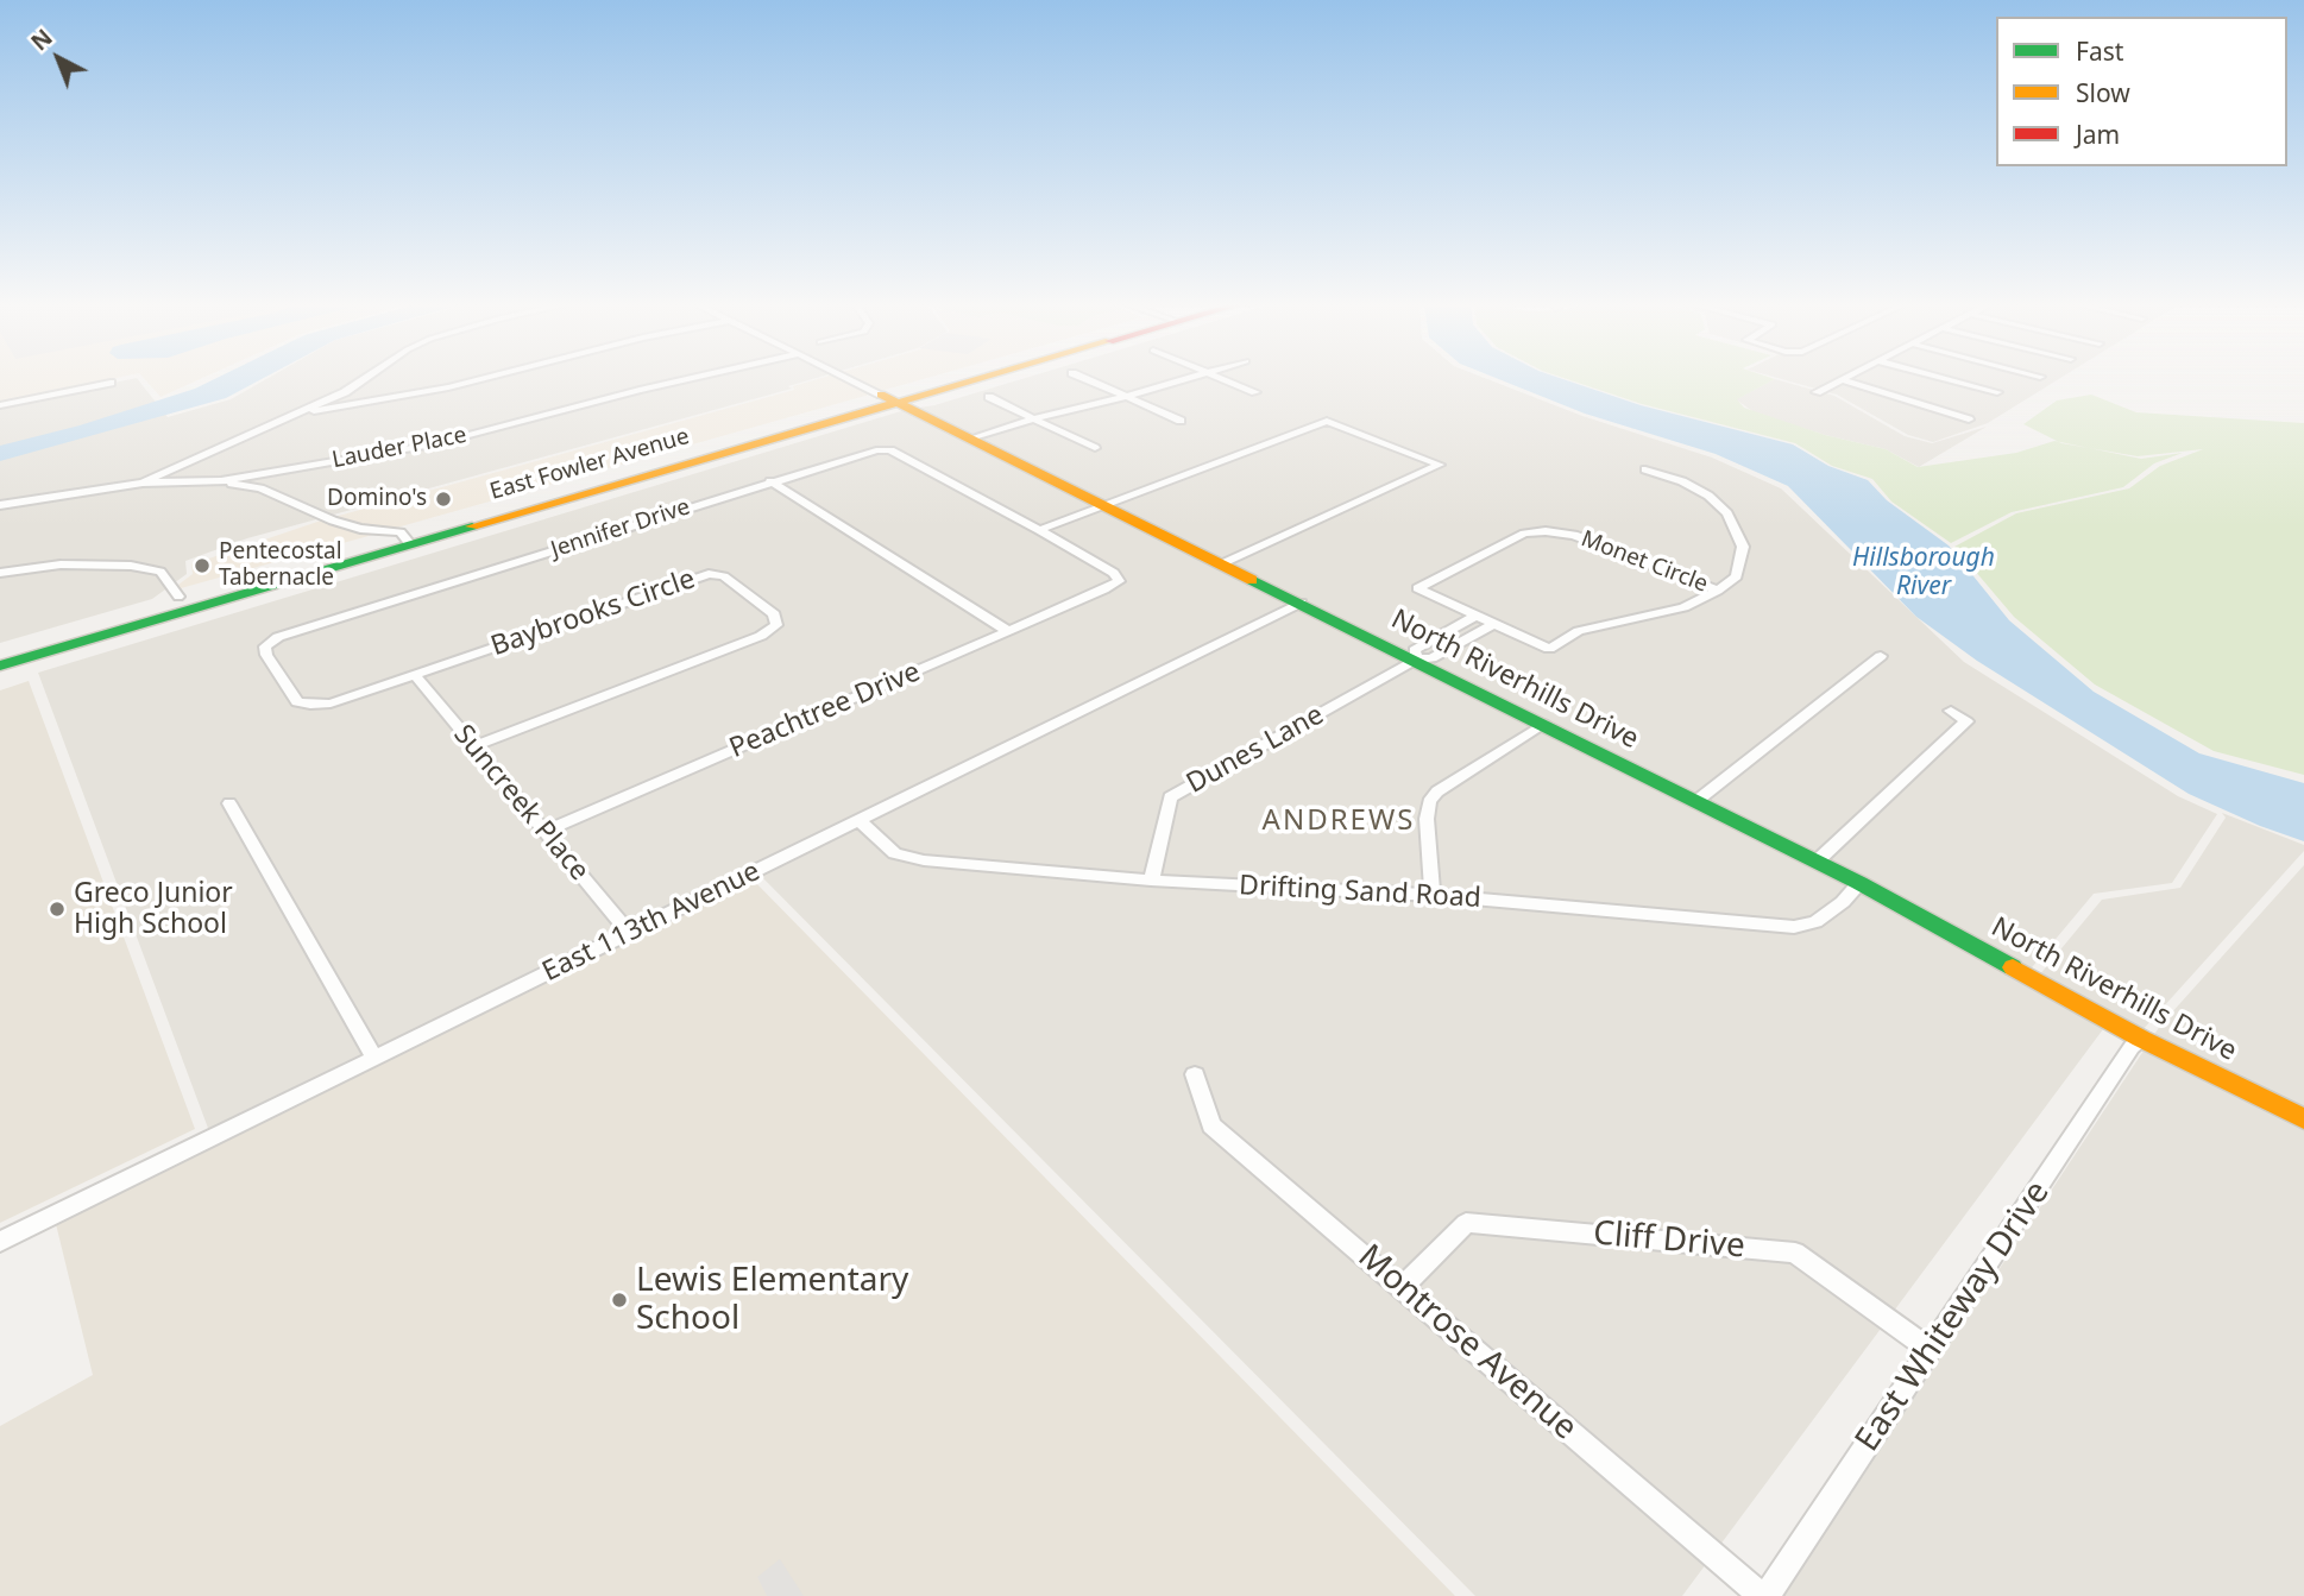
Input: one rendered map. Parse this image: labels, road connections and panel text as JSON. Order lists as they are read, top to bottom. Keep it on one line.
{"streets":{"main road":["East Fowler Avenue","North Riverhills Drive"],"street":["Lauder Place","Jennifer Drive","Monet Circle","Baybrooks Circle","Peachtree Drive","Dunes Lane","Suncreek Place","Drifting Sand Road","East 113th Avenue","Cliff Drive","East Whiteway Drive","Montrose Avenue"]},"crossings":[["East Fowler Avenue","North Riverhills Drive"],["Jennifer Drive","Baybrooks Circle"],["Jennifer Drive","Peachtree Drive"],["Jennifer Drive","Suncreek Place"],["Monet Circle","Dunes Lane"],["Baybrooks Circle","Suncreek Place"],["North Riverhills Drive","Dunes Lane"],["North Riverhills Drive","Drifting Sand Road"],["North Riverhills Drive","East 113th Avenue"],["North Riverhills Drive","East Whiteway Drive"],["Peachtree Drive","Suncreek Place"],["Dunes Lane","Drifting Sand Road"],["Suncreek Place","East 113th Avenue"],["Drifting Sand Road","East 113th Avenue"],["Cliff Drive","East Whiteway Drive"],["Cliff Drive","Montrose Avenue"],["East Whiteway Drive","Montrose Avenue"]],"districts":["ANDREWS"],"water":["Hillsborough River"],"places":["Domino's","Pentecostal Tabernacle","Greco Junior High School","Lewis Elementary School"],"legend":["Fast","Slow","Jam"],"north":"top left"}
